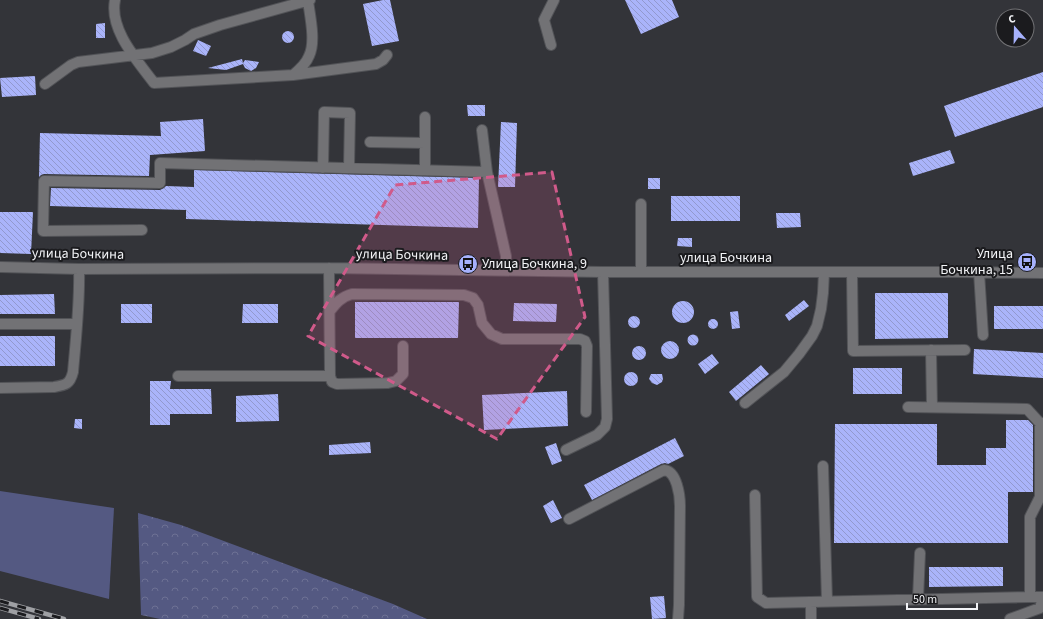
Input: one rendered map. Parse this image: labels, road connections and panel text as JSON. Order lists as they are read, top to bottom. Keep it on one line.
{"streets":{"street":["улица Бочкина"]},"places":{"bus stop":["Улица Бочкина, 15","Улица Бочкина, 9"]},"scale_bar":"50 m","north":"top"}
